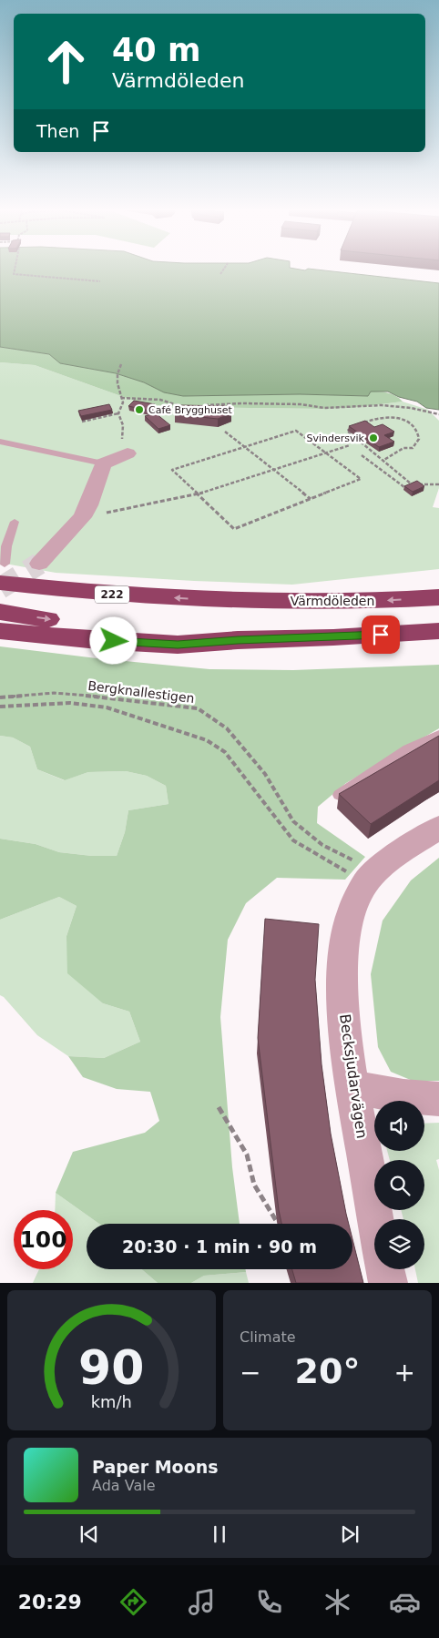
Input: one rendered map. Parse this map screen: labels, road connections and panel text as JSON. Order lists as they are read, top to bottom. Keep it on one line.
{"streets":{"highway":["222","Värmdöleden"],"street":["Becksjudarvägen"],"path":["Bergknallestigen"]},"crossings":[["Bergknallestigen","Becksjudarvägen"]],"places":["Café Brygghuset","Svindersvik"],"page":{"turn":["40 m","Värmdöleden"],"then":"Then","limit":"100","trip":"20:30 · 1 min · 90 m","tile":"Climate","heat":["−","20°","+"],"song":["Paper Moons","Ada Vale"],"tabs":"20:29","gauge":["90","km/h"]}}
